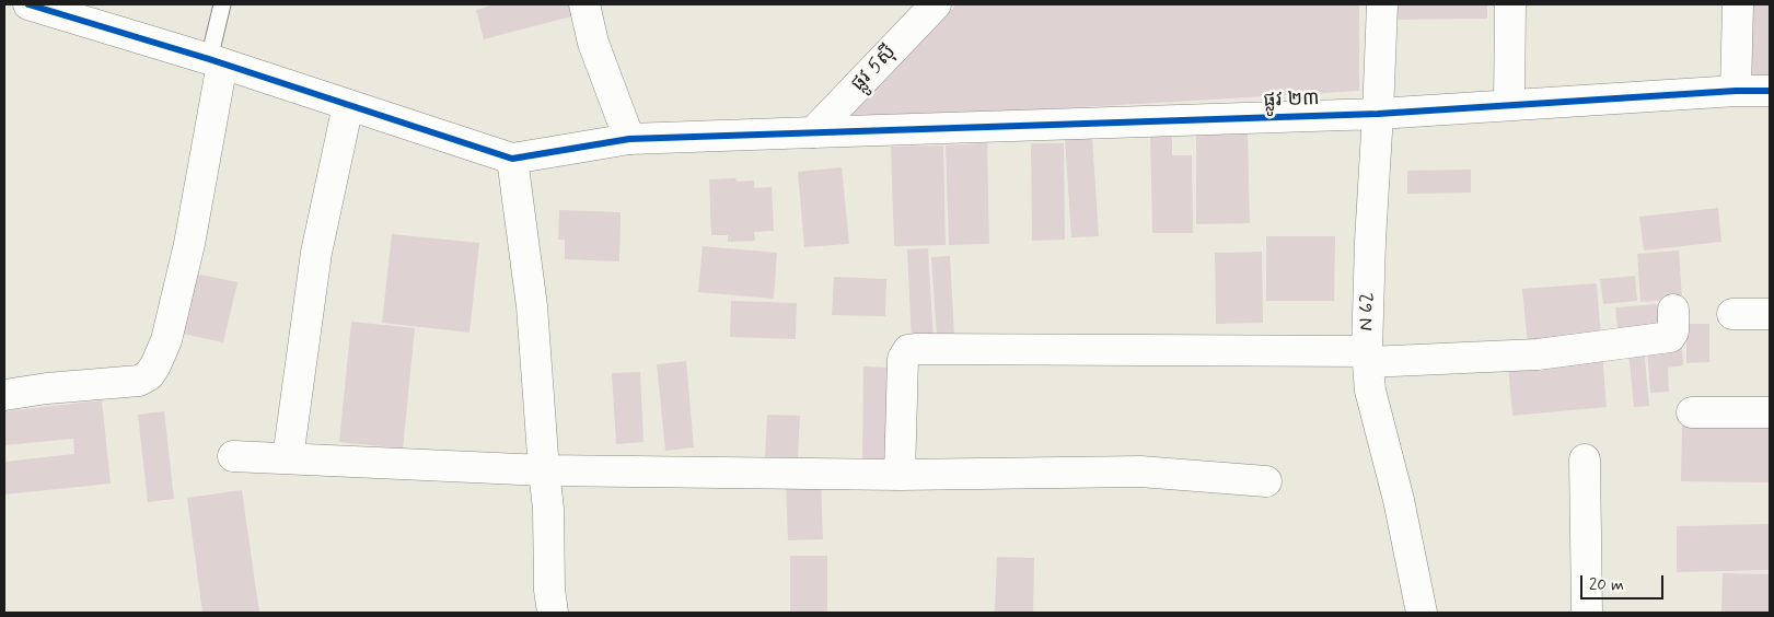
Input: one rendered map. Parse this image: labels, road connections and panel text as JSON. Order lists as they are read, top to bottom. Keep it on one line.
{"streets":{"street":["ផ្លូវ 5ស៊ី","ផ្លូវ ២៣","N 62"]},"crossings":[["ផ្លូវ 5ស៊ី","ផ្លូវ ២៣"],["ផ្លូវ ២៣","N 62"]],"scale_bar":"20 m"}
